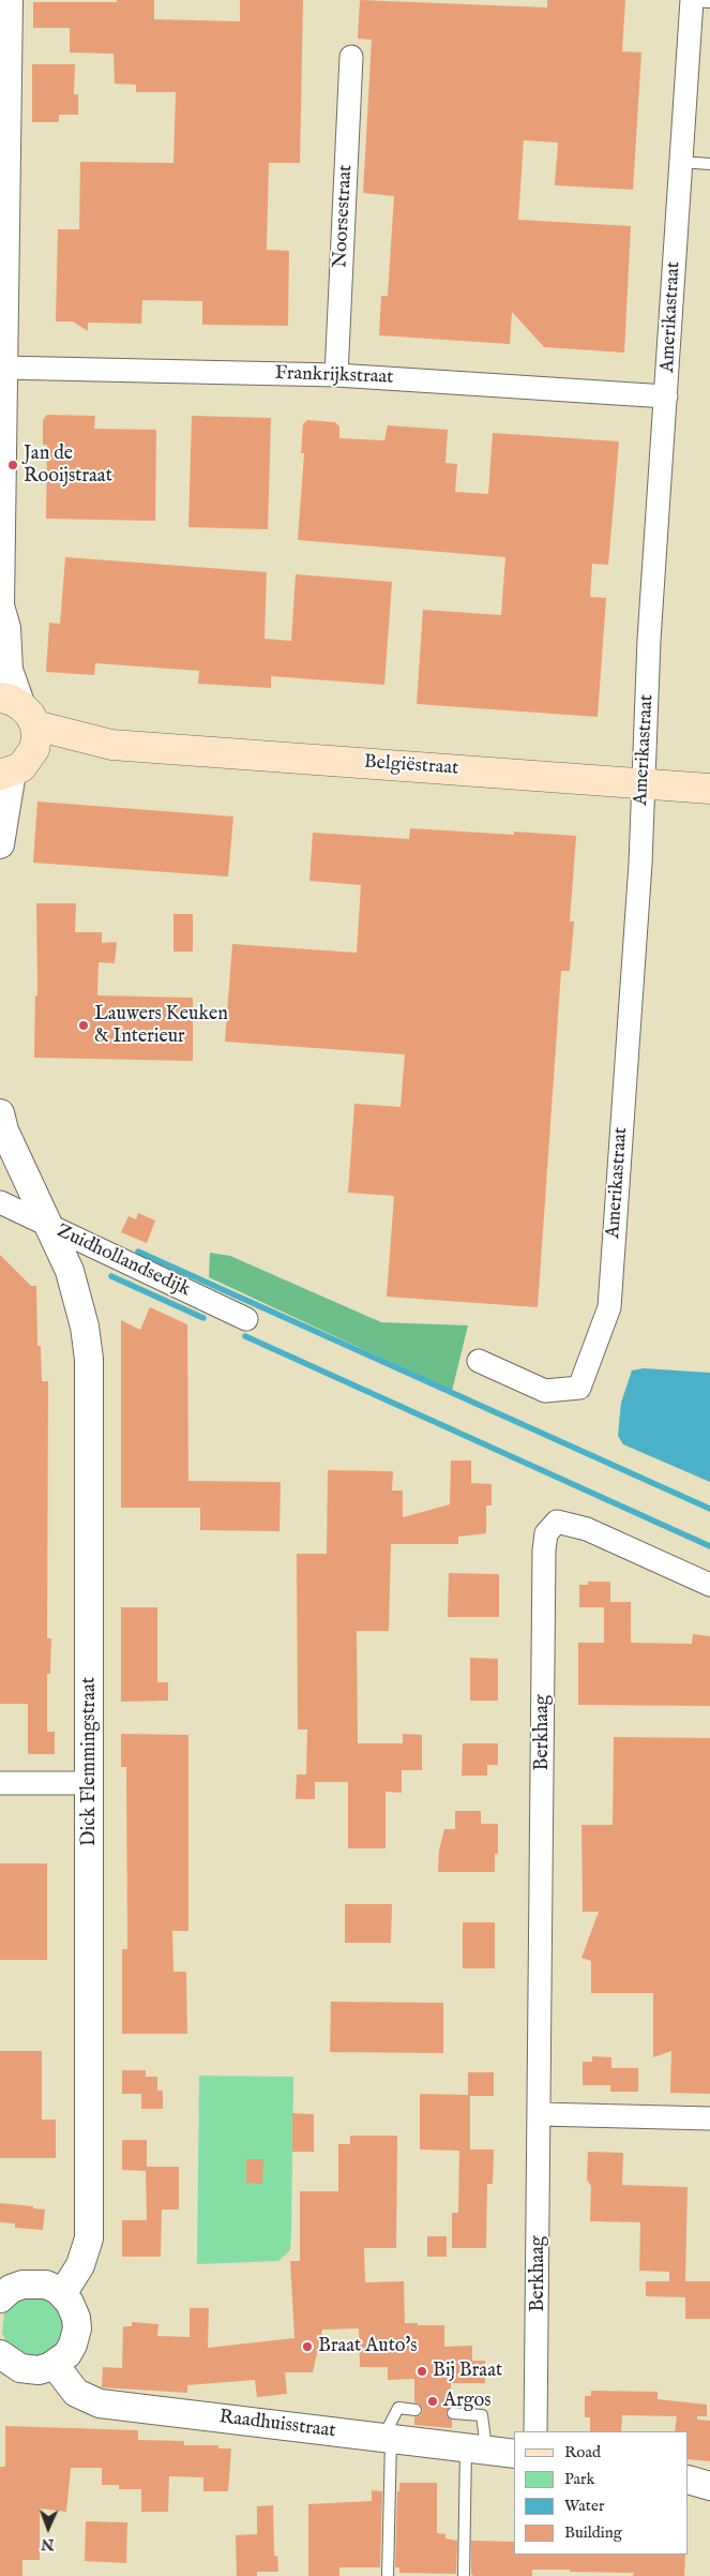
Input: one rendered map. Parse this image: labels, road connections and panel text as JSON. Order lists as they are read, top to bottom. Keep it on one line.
{"streets":{"main road":["Belgiëstraat"],"street":["Noorsestraat","Amerikastraat","Frankrijkstraat","Zuidhollandsedijk","Berkhaag","Dick Flemmingstraat","Raadhuisstraat"]},"crossings":[["Noorsestraat","Frankrijkstraat"],["Amerikastraat","Frankrijkstraat"],["Amerikastraat","Belgiëstraat"],["Zuidhollandsedijk","Dick Flemmingstraat"]],"places":["Jan de Rooijstraat","Lauwers Keuken & Interieur","Braat Auto's","Bij Braat","Argos"],"legend":["Road","Park","Water","Building"],"north":"bottom"}
